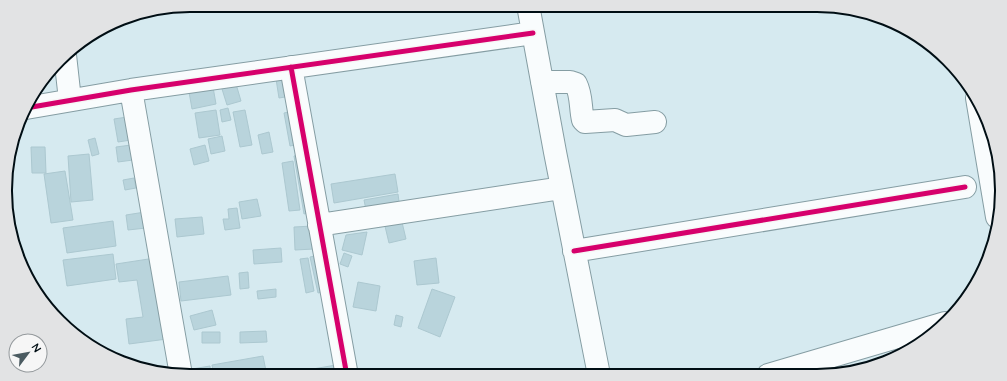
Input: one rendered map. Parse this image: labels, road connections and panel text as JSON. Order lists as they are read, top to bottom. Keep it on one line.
{"north":"top right"}
